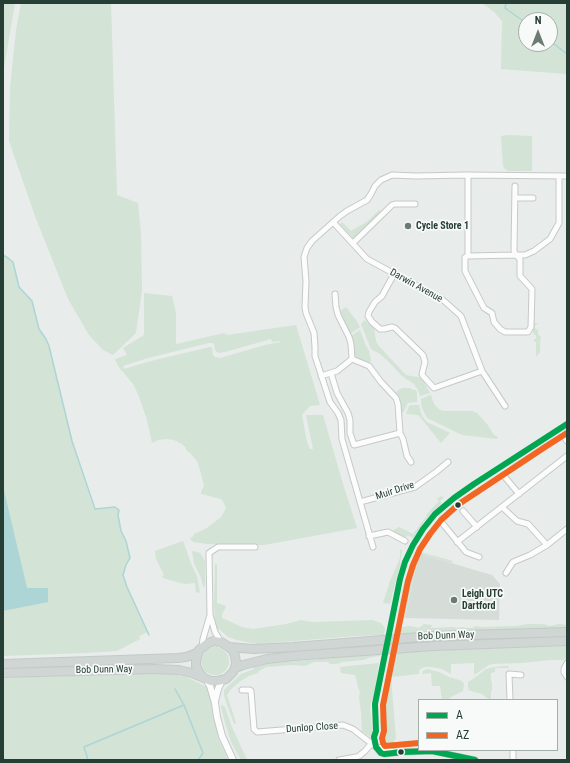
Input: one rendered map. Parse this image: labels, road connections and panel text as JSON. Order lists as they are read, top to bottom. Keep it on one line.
{"streets":{"main road":["Bob Dunn Way"],"street":["Darwin Avenue","Muir Drive","Dunlop Close"]},"places":["Cycle Store 1","Leigh UTC Dartford"],"lines":["transit line A","transit line AZ"],"legend":["A","AZ"],"north":"top"}
